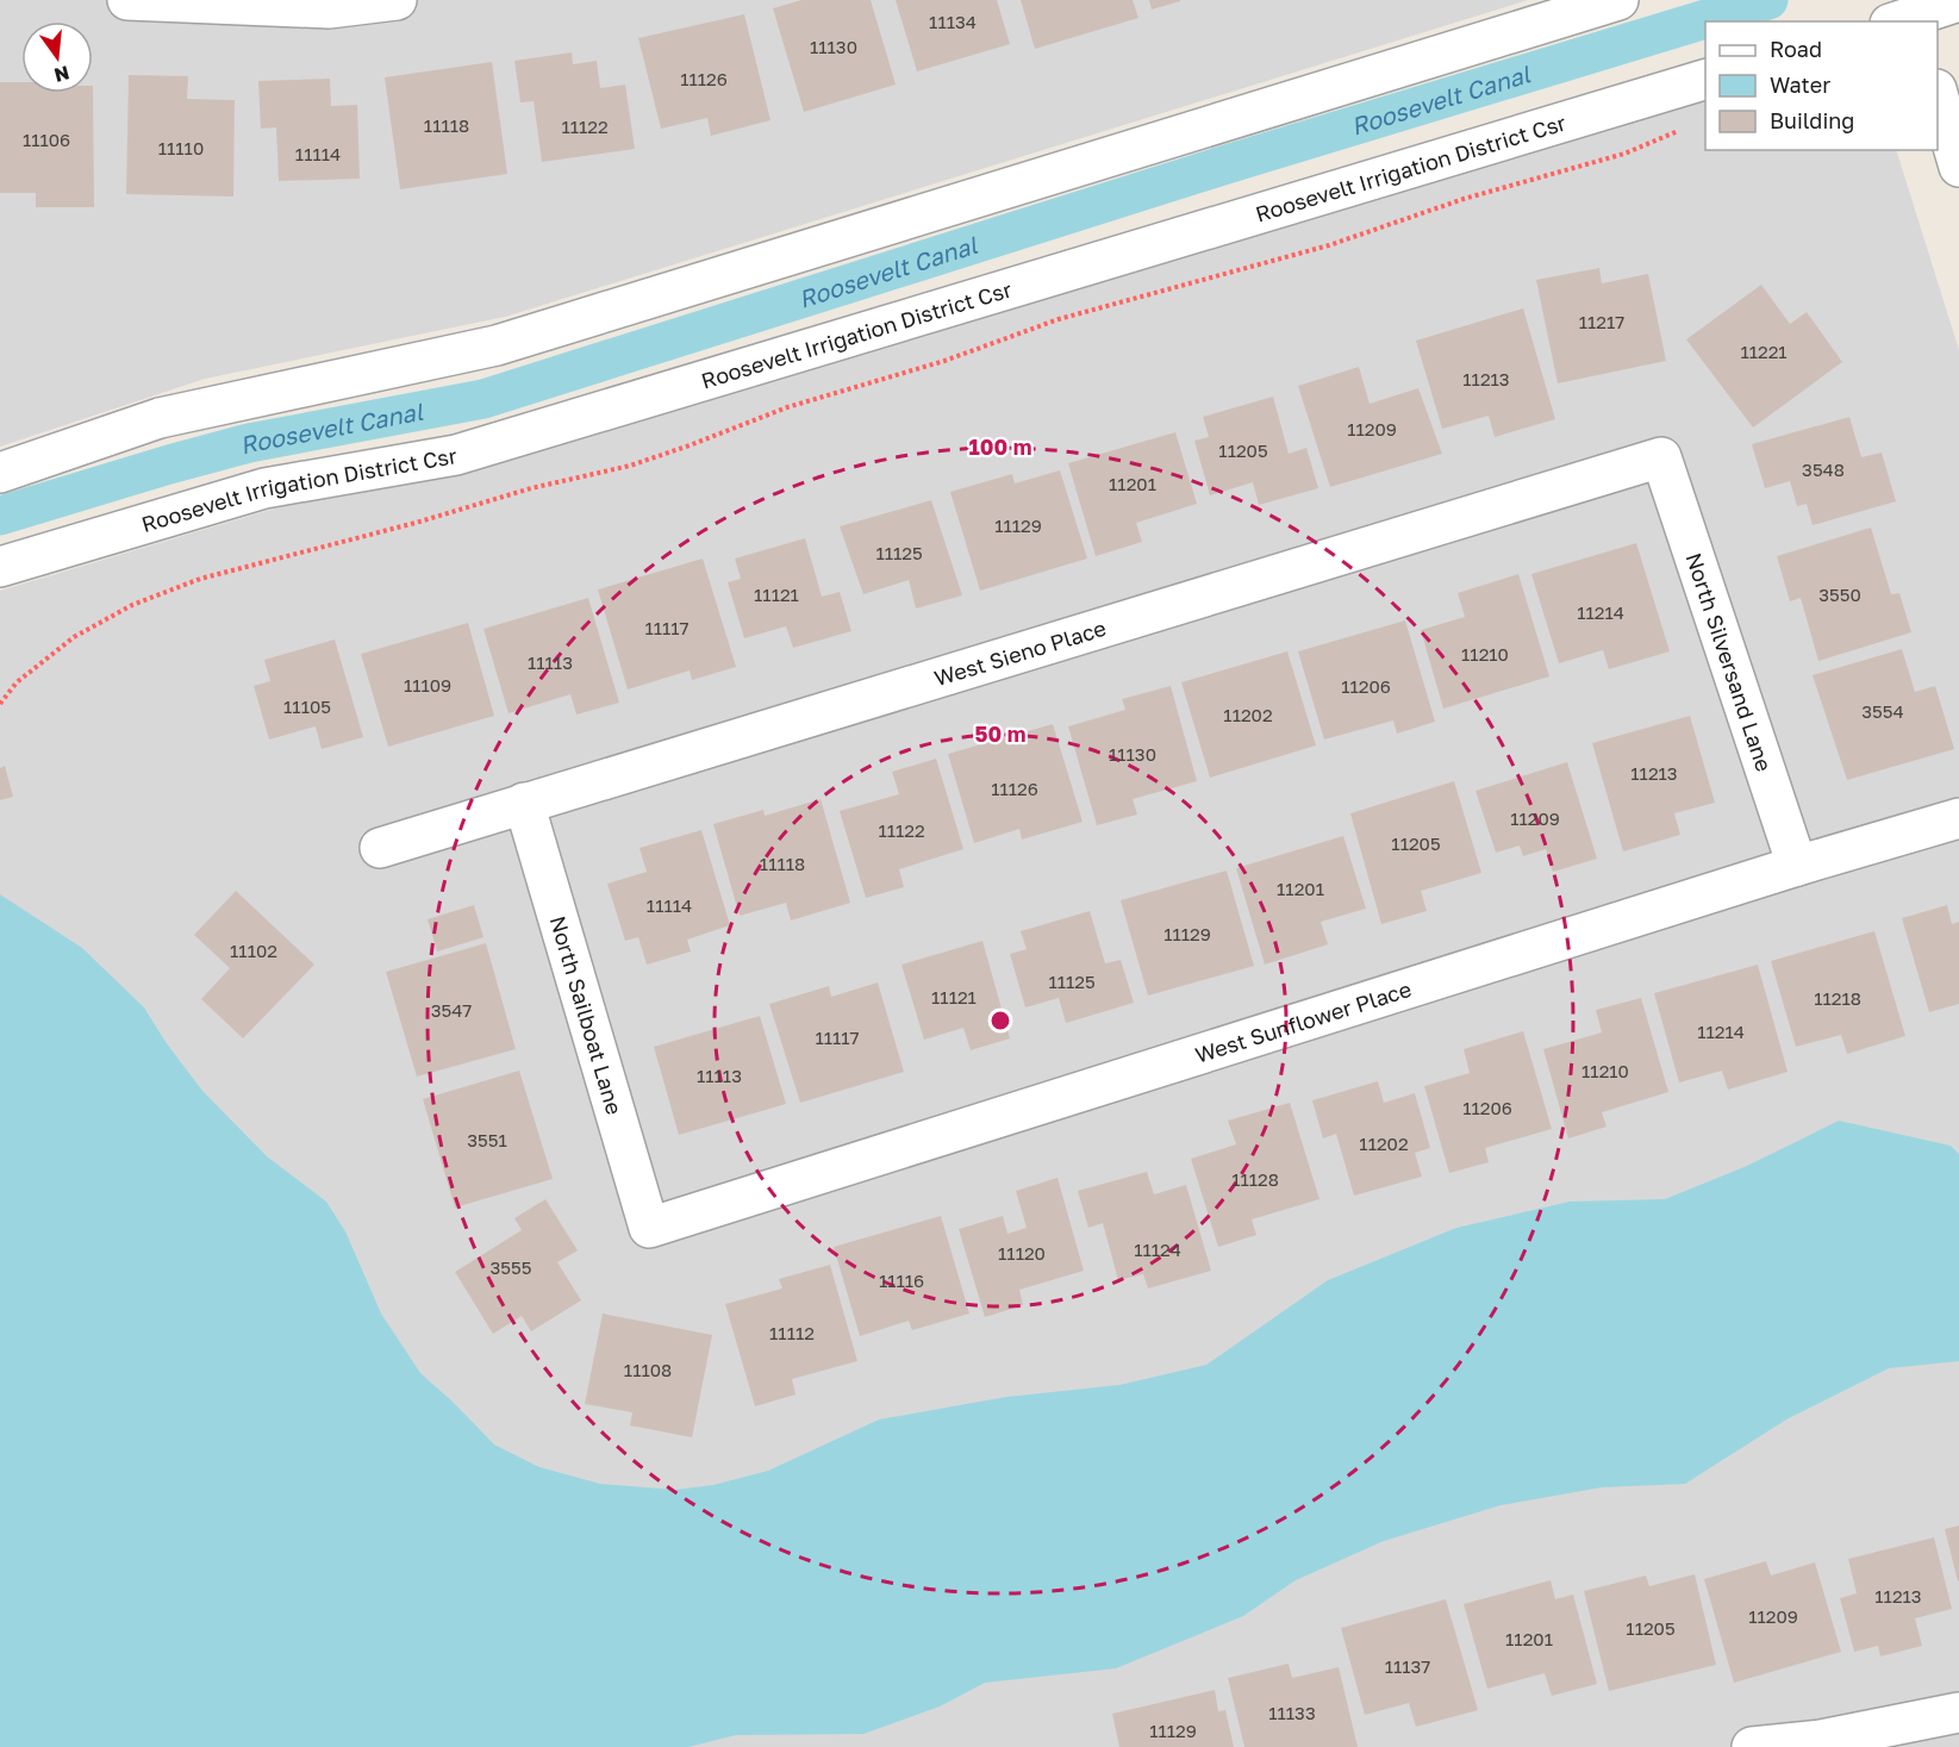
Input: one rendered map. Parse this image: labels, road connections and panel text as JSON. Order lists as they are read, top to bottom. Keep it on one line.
{"streets":{"street":["Roosevelt Irrigation District Csr","West Sieno Place","North Silversand Lane","North Sailboat Lane","West Sunflower Place"]},"crossings":[["West Sieno Place","North Silversand Lane"],["West Sieno Place","North Sailboat Lane"],["North Silversand Lane","West Sunflower Place"],["North Sailboat Lane","West Sunflower Place"]],"water":["Roosevelt Canal"],"house_numbers":["11134","11130","11126","11118","11122","11106","11110","11114","11217","11221","11213","11209","11205","3548","11201","11129","11125","11121","3550","11214","11117","11210","11113","11109","11206","11105","3554","11202","11130","11213","11126","11209","11122","11205","11118","11201","11114","11129","11102","11125","11121","11218","3547","11214","11117","11210","11113","11206","3551","11202","11128","11124","11120","3555","11116","11112","11108","11213","11209","11205","11201","11137","11133","11129"],"legend":["Road","Water","Building"],"north":"bottom","rings":["100 m","50 m"]}
